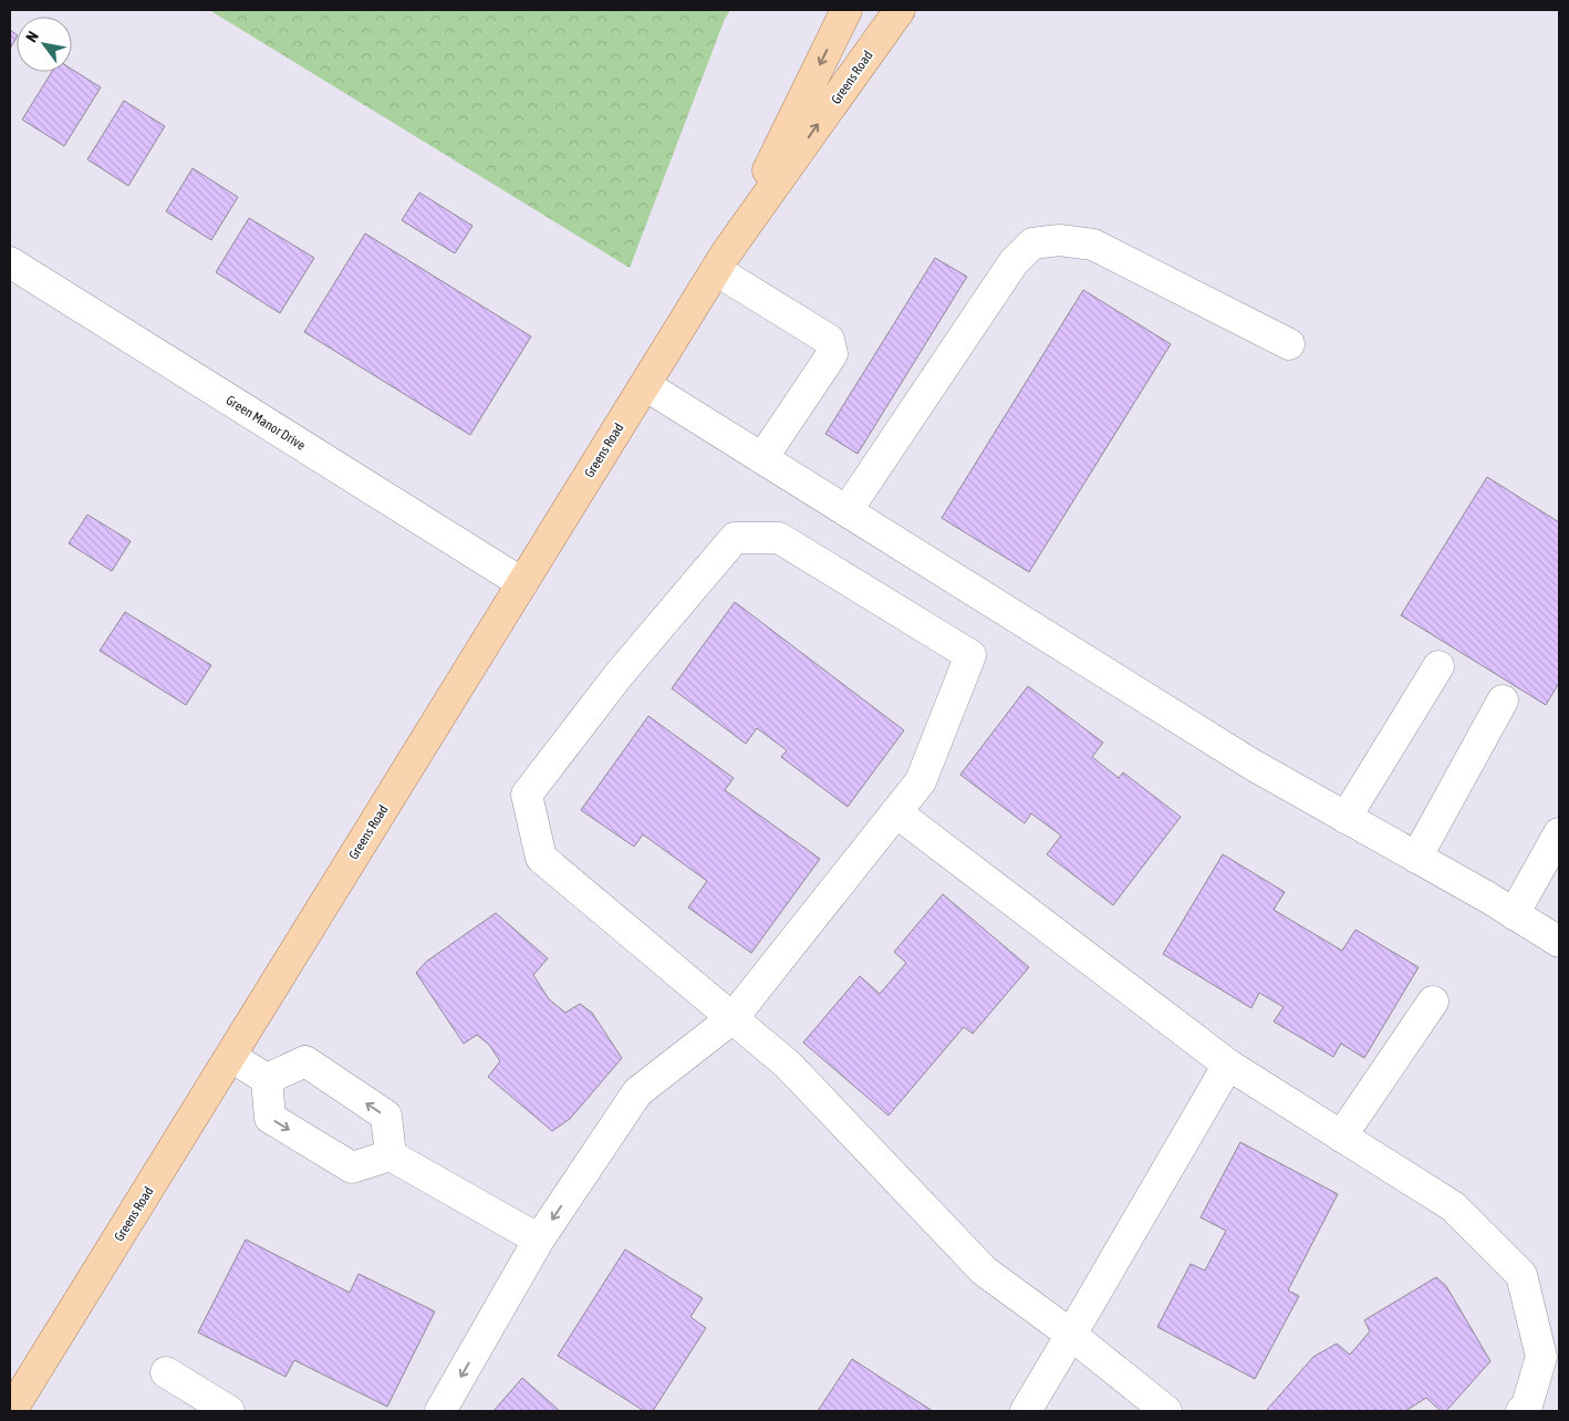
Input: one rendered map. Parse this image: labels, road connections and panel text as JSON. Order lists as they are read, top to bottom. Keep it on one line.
{"streets":{"main road":["Greens Road"],"street":["Green Manor Drive"]},"crossings":[["Greens Road","Green Manor Drive"]],"north":"top left"}
